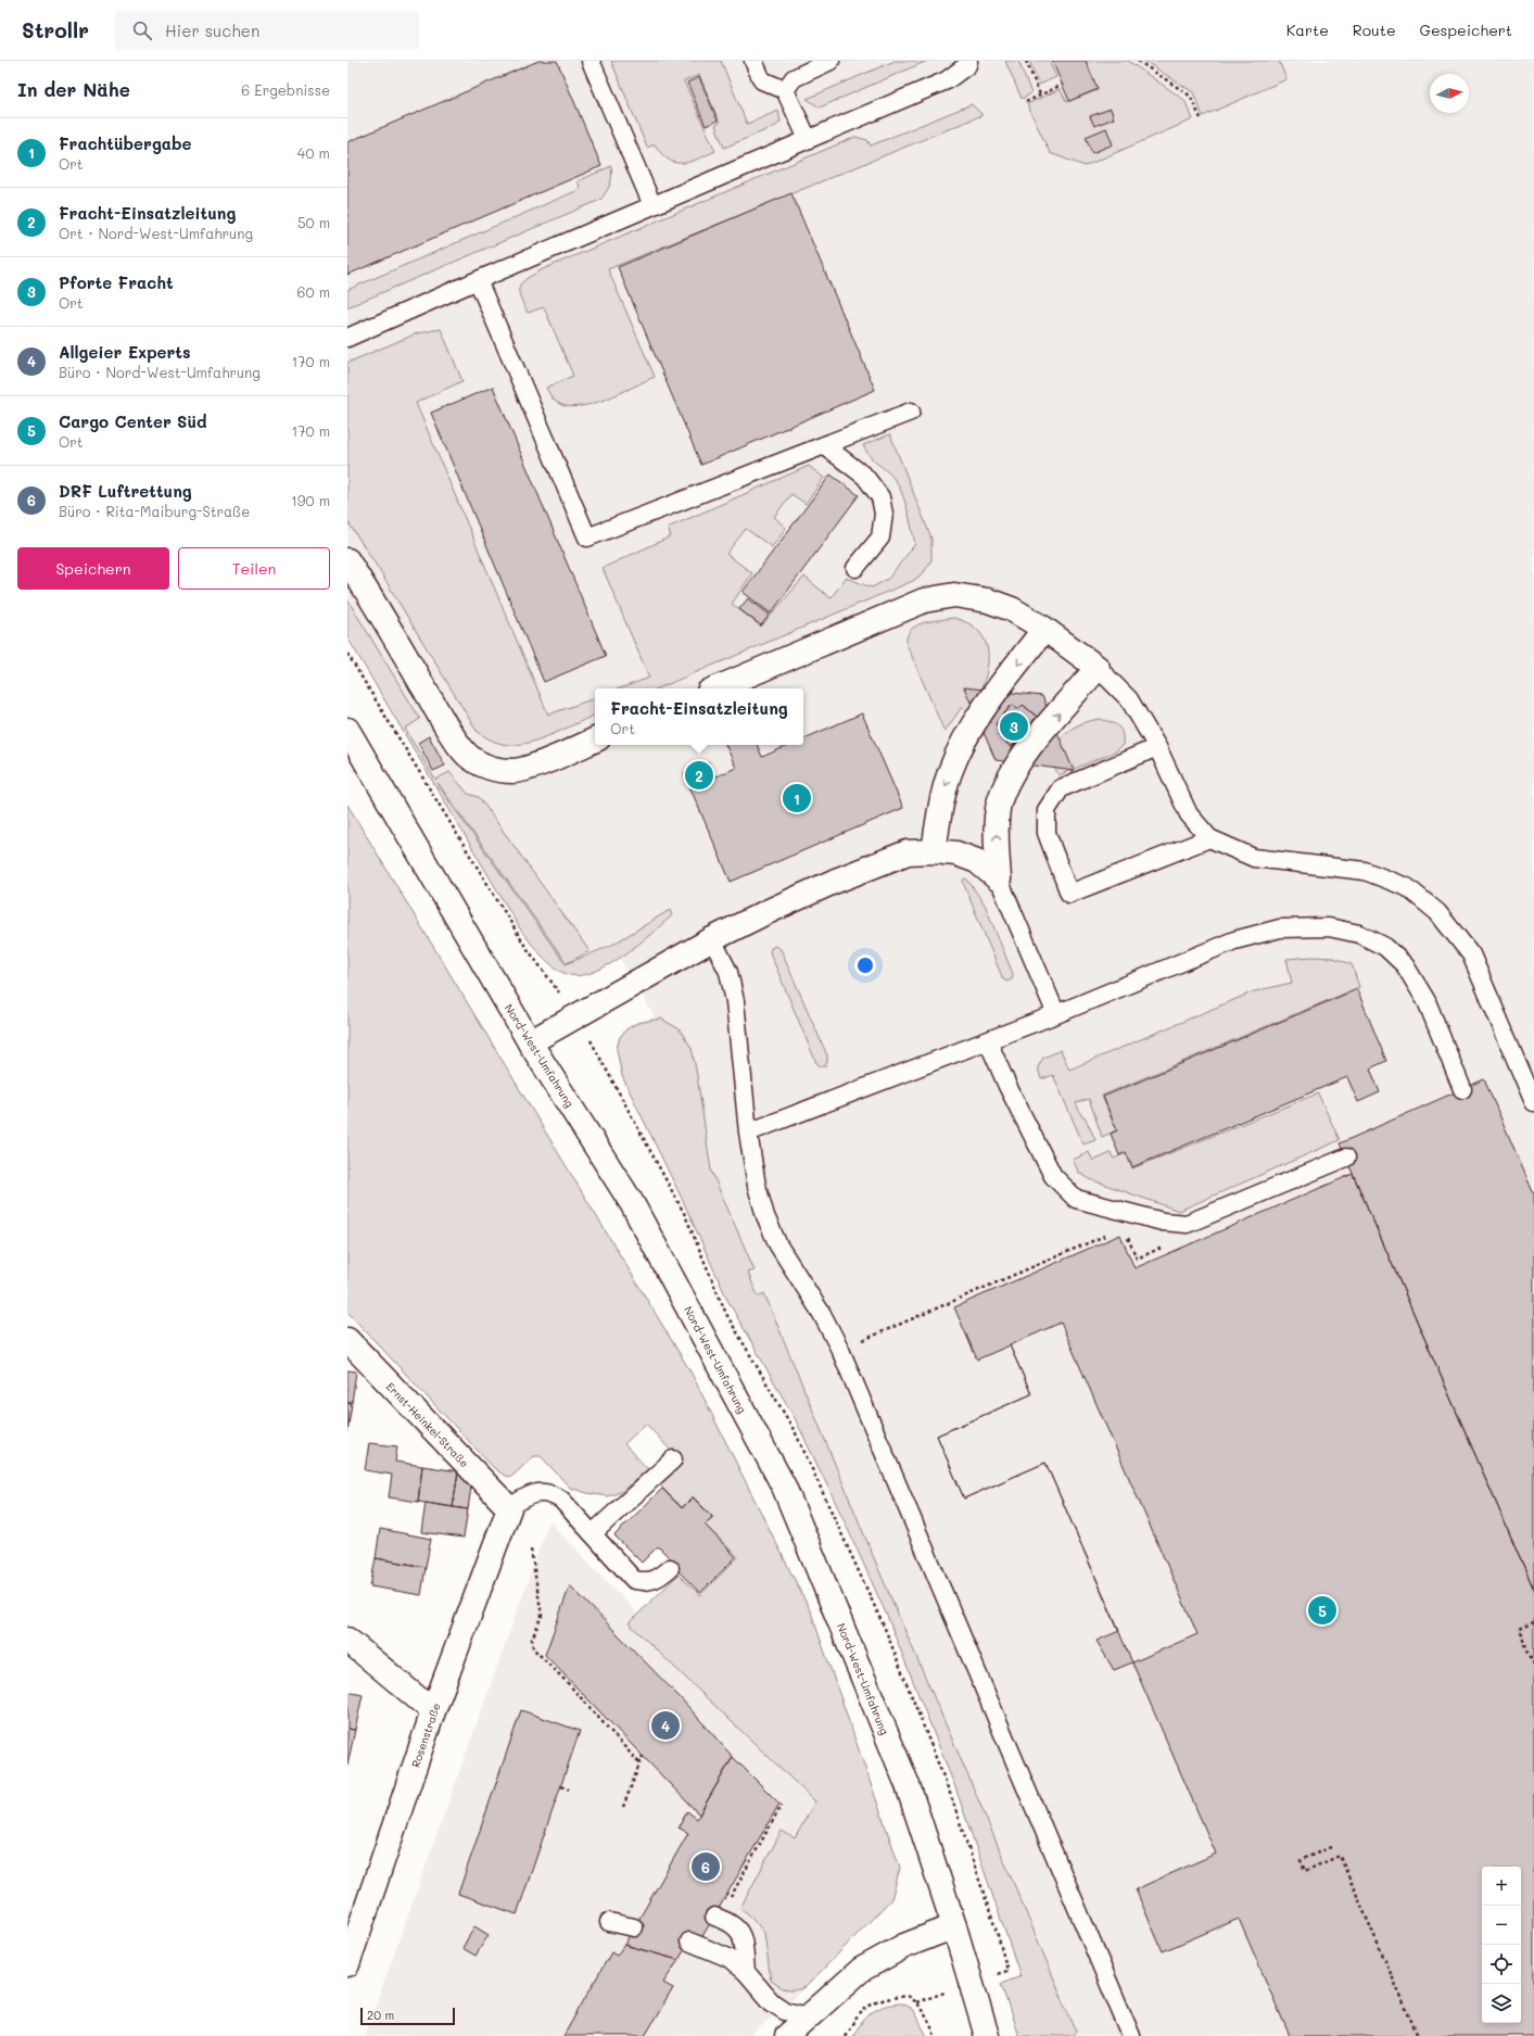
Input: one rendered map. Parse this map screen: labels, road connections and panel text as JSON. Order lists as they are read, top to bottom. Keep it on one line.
{"streets":{"street":["Nord-West-Umfahrung","Ernst-Heinkel-Straße","Rosenstraße"]},"crossings":[["Ernst-Heinkel-Straße","Rosenstraße"]],"scale_bar":"20 m","north":"right","page":{"header":"Strollr","search":"Hier suchen","nav":["Karte","Route","Gespeichert"],"heading":["In der Nähe","6 Ergebnisse"],"list":[{"mark":"1","name":"Frachtübergabe","note":"Ort","value":"40 m"},{"mark":"2","name":"Fracht-Einsatzleitung","note":"Ort · Nord-West-Umfahrung","value":"50 m"},{"mark":"3","name":"Pforte Fracht","note":"Ort","value":"60 m"},{"mark":"4","name":"Allgeier Experts","note":"Büro · Nord-West-Umfahrung","value":"170 m"},{"mark":"5","name":"Cargo Center Süd","note":"Ort","value":"170 m"},{"mark":"6","name":"DRF Luftrettung","note":"Büro · Rita-Maiburg-Straße","value":"190 m"}],"buttons":["Speichern","Teilen"],"popup":["Fracht-Einsatzleitung","Ort"],"pins":["3","2","1","5","4","6"],"map_buttons":["+","−"],"scale":"20 m"}}
